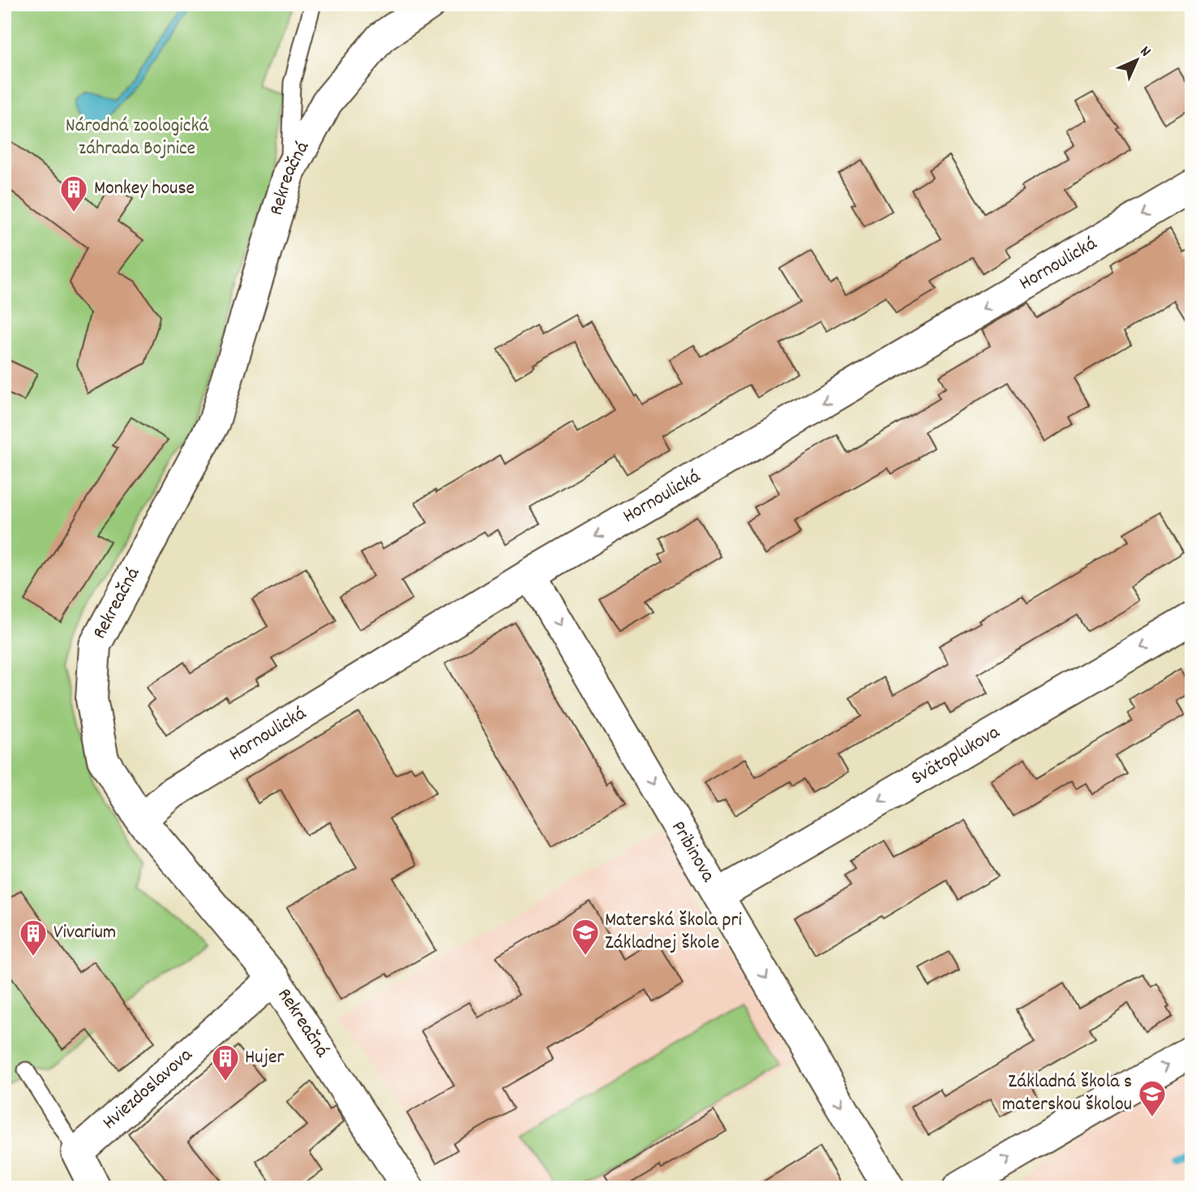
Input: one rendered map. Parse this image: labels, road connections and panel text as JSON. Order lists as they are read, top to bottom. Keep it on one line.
{"streets":{"street":["Rekreačná","Hornoulická","Svätoplukova","Pribinova","Hviezdoslavova"]},"crossings":[["Rekreačná","Hornoulická"],["Rekreačná","Hviezdoslavova"],["Hornoulická","Pribinova"],["Svätoplukova","Pribinova"]],"one_way":["Hornoulická","Svätoplukova","Pribinova"],"parks":["Národná zoologická záhrada Bojnice"],"places":{"building":["Monkey house","Vivarium","Hujer"],"school or university":["Materská škola pri Základnej škole","Základná škola s materskou školou"]},"north":"top right"}
